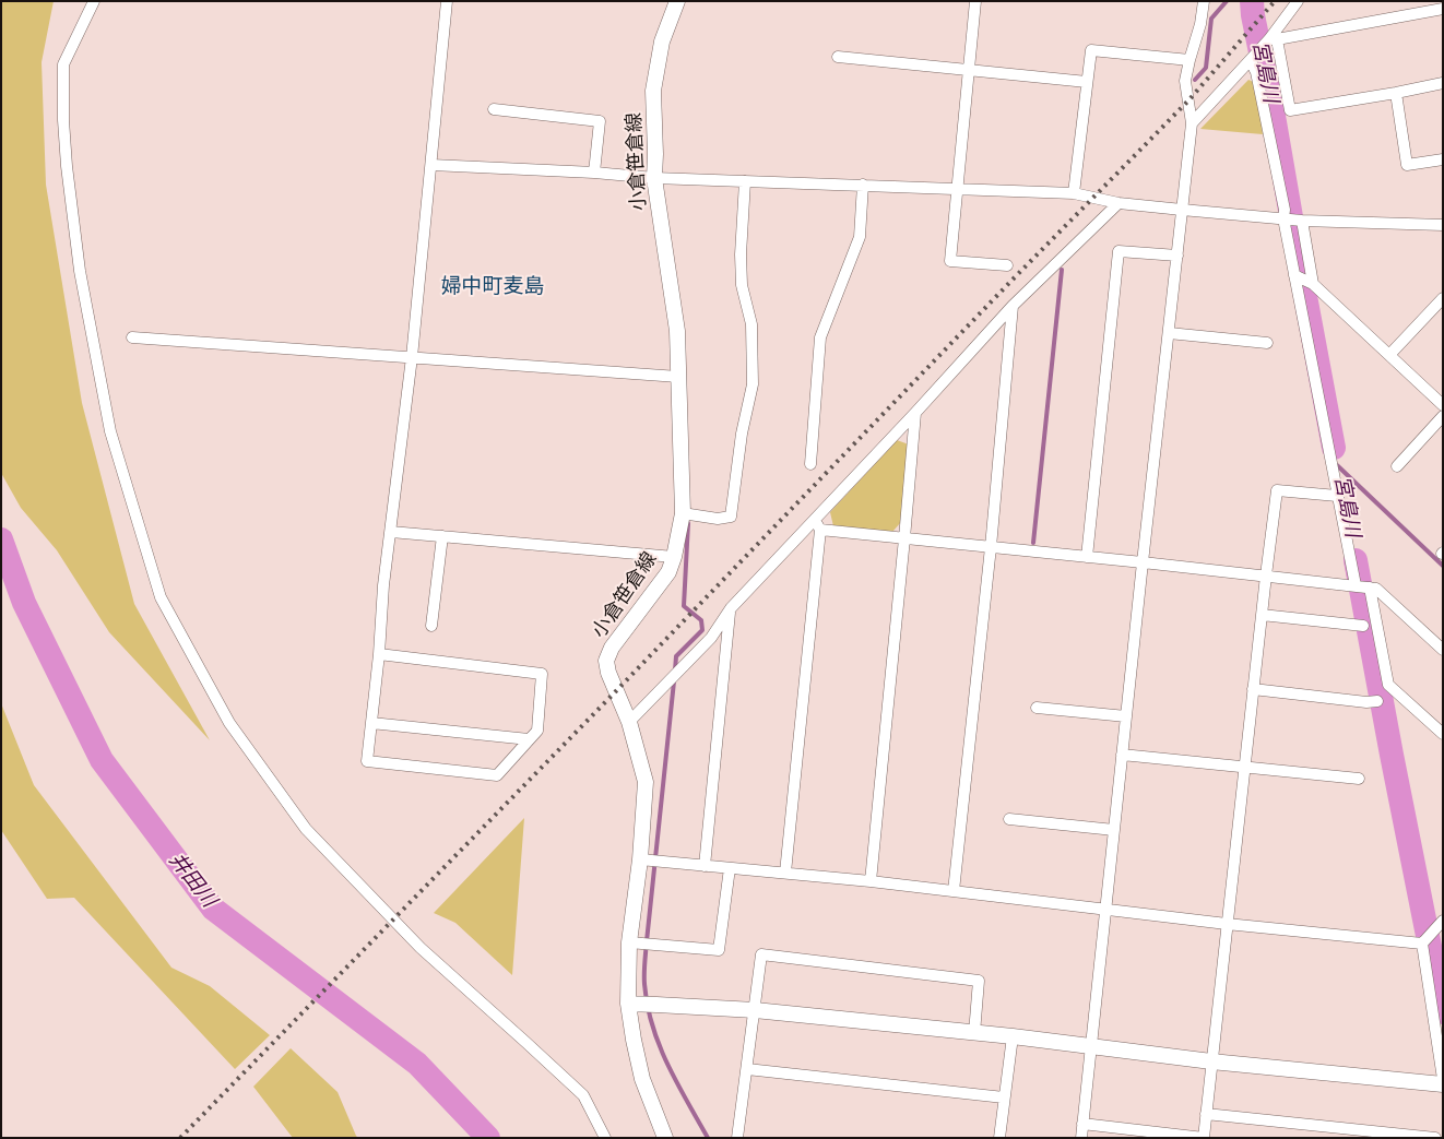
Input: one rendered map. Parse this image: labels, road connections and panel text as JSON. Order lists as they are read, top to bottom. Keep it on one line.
{"streets":{"main road":["小倉笹倉線"]},"districts":["婦中町麦島"],"water":["宮島川","井田川"]}
